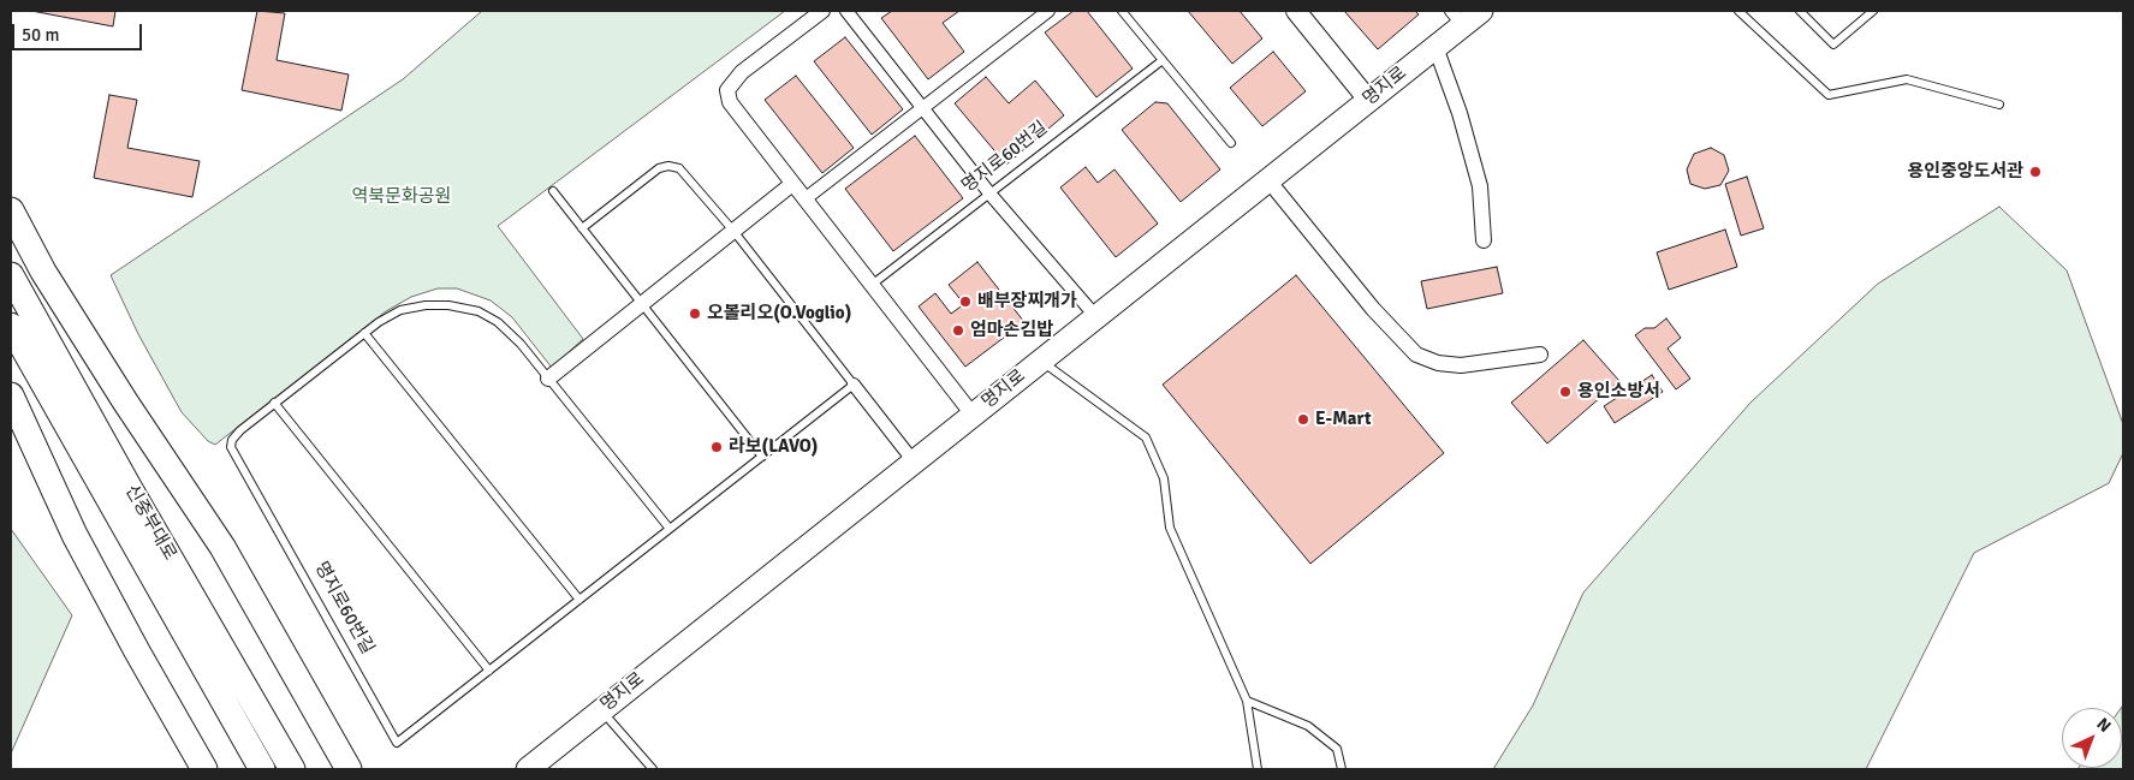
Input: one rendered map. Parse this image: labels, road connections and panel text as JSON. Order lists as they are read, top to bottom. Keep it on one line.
{"streets":{"highway":["신중부대로"],"main road":["명지로"],"lane":["명지로60번길"]},"parks":["역북문화공원"],"places":["용인중앙도서관","배부장찌개가","오볼리오(O.Voglio)","엄마손김밥","용인소방서","E-Mart","라보(LAVO)"],"scale_bar":"50 m","north":"top right"}
